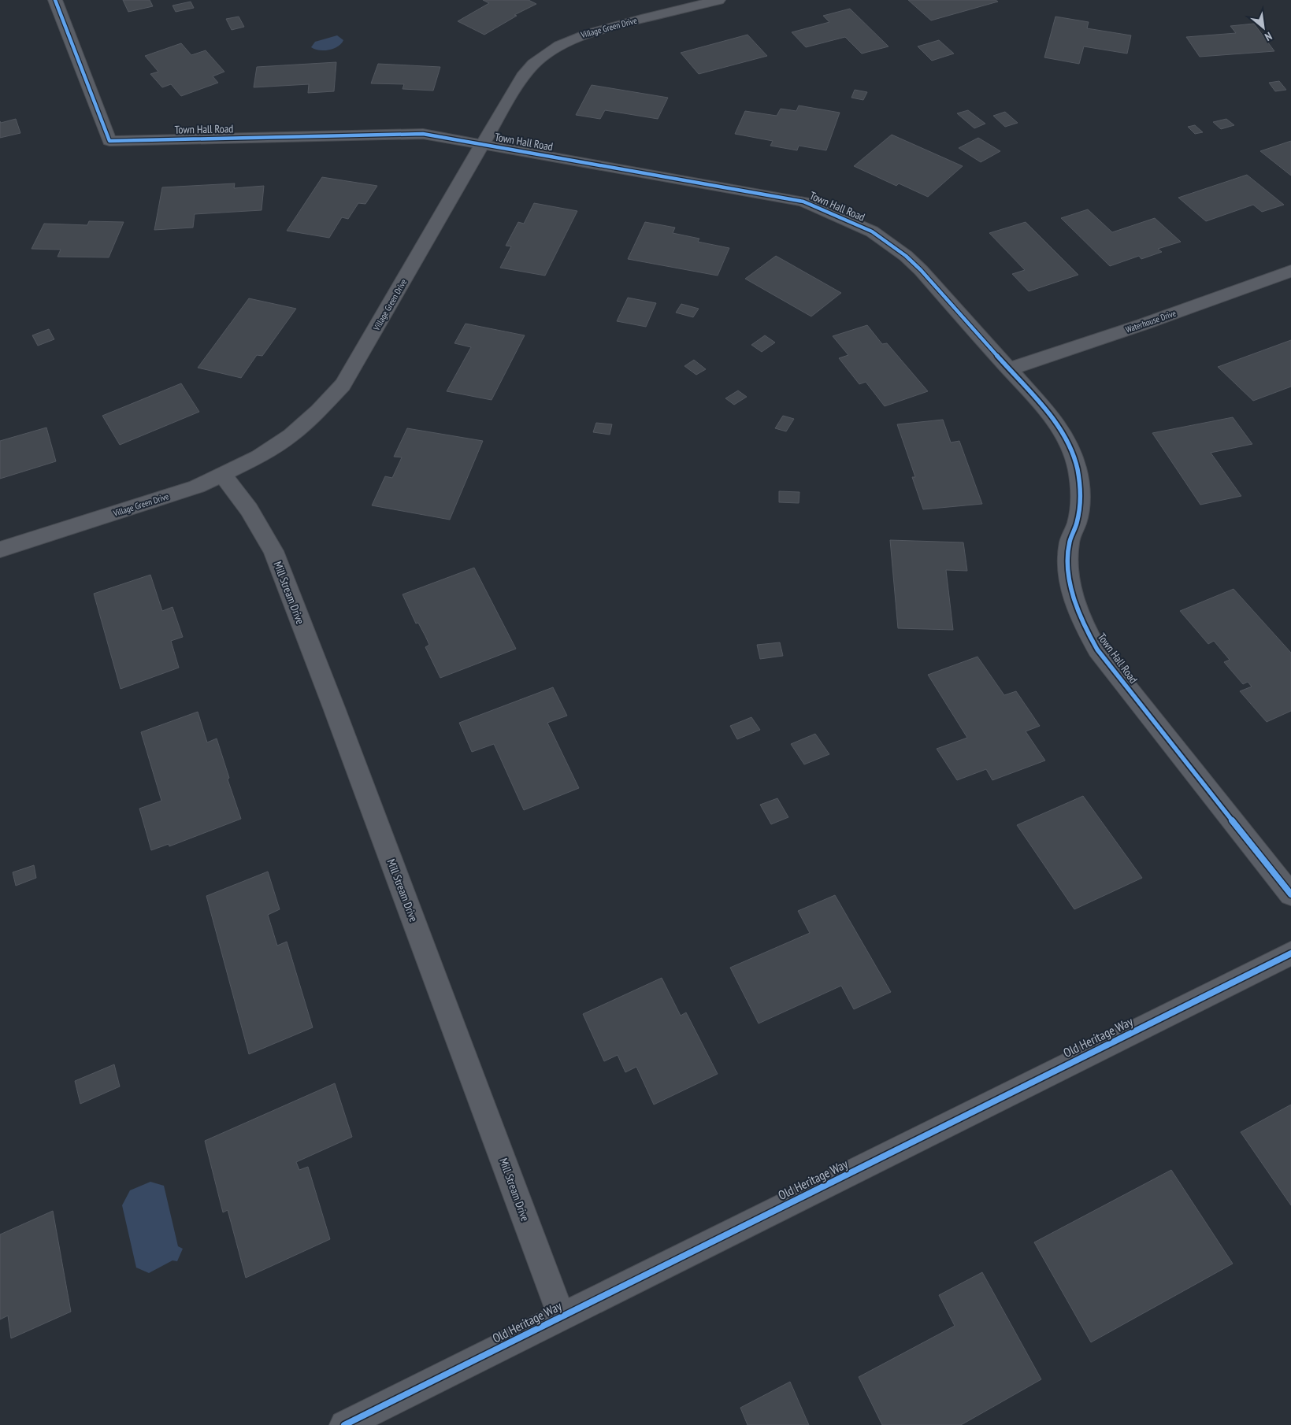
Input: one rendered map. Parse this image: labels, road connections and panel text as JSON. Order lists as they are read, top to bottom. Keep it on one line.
{"streets":{"street":["Village Green Drive","Town Hall Road","Waterhouse Drive","Mill Stream Drive","Old Heritage Way"]},"crossings":[["Village Green Drive","Town Hall Road"],["Village Green Drive","Mill Stream Drive"],["Town Hall Road","Waterhouse Drive"],["Mill Stream Drive","Old Heritage Way"]],"north":"bottom right"}
